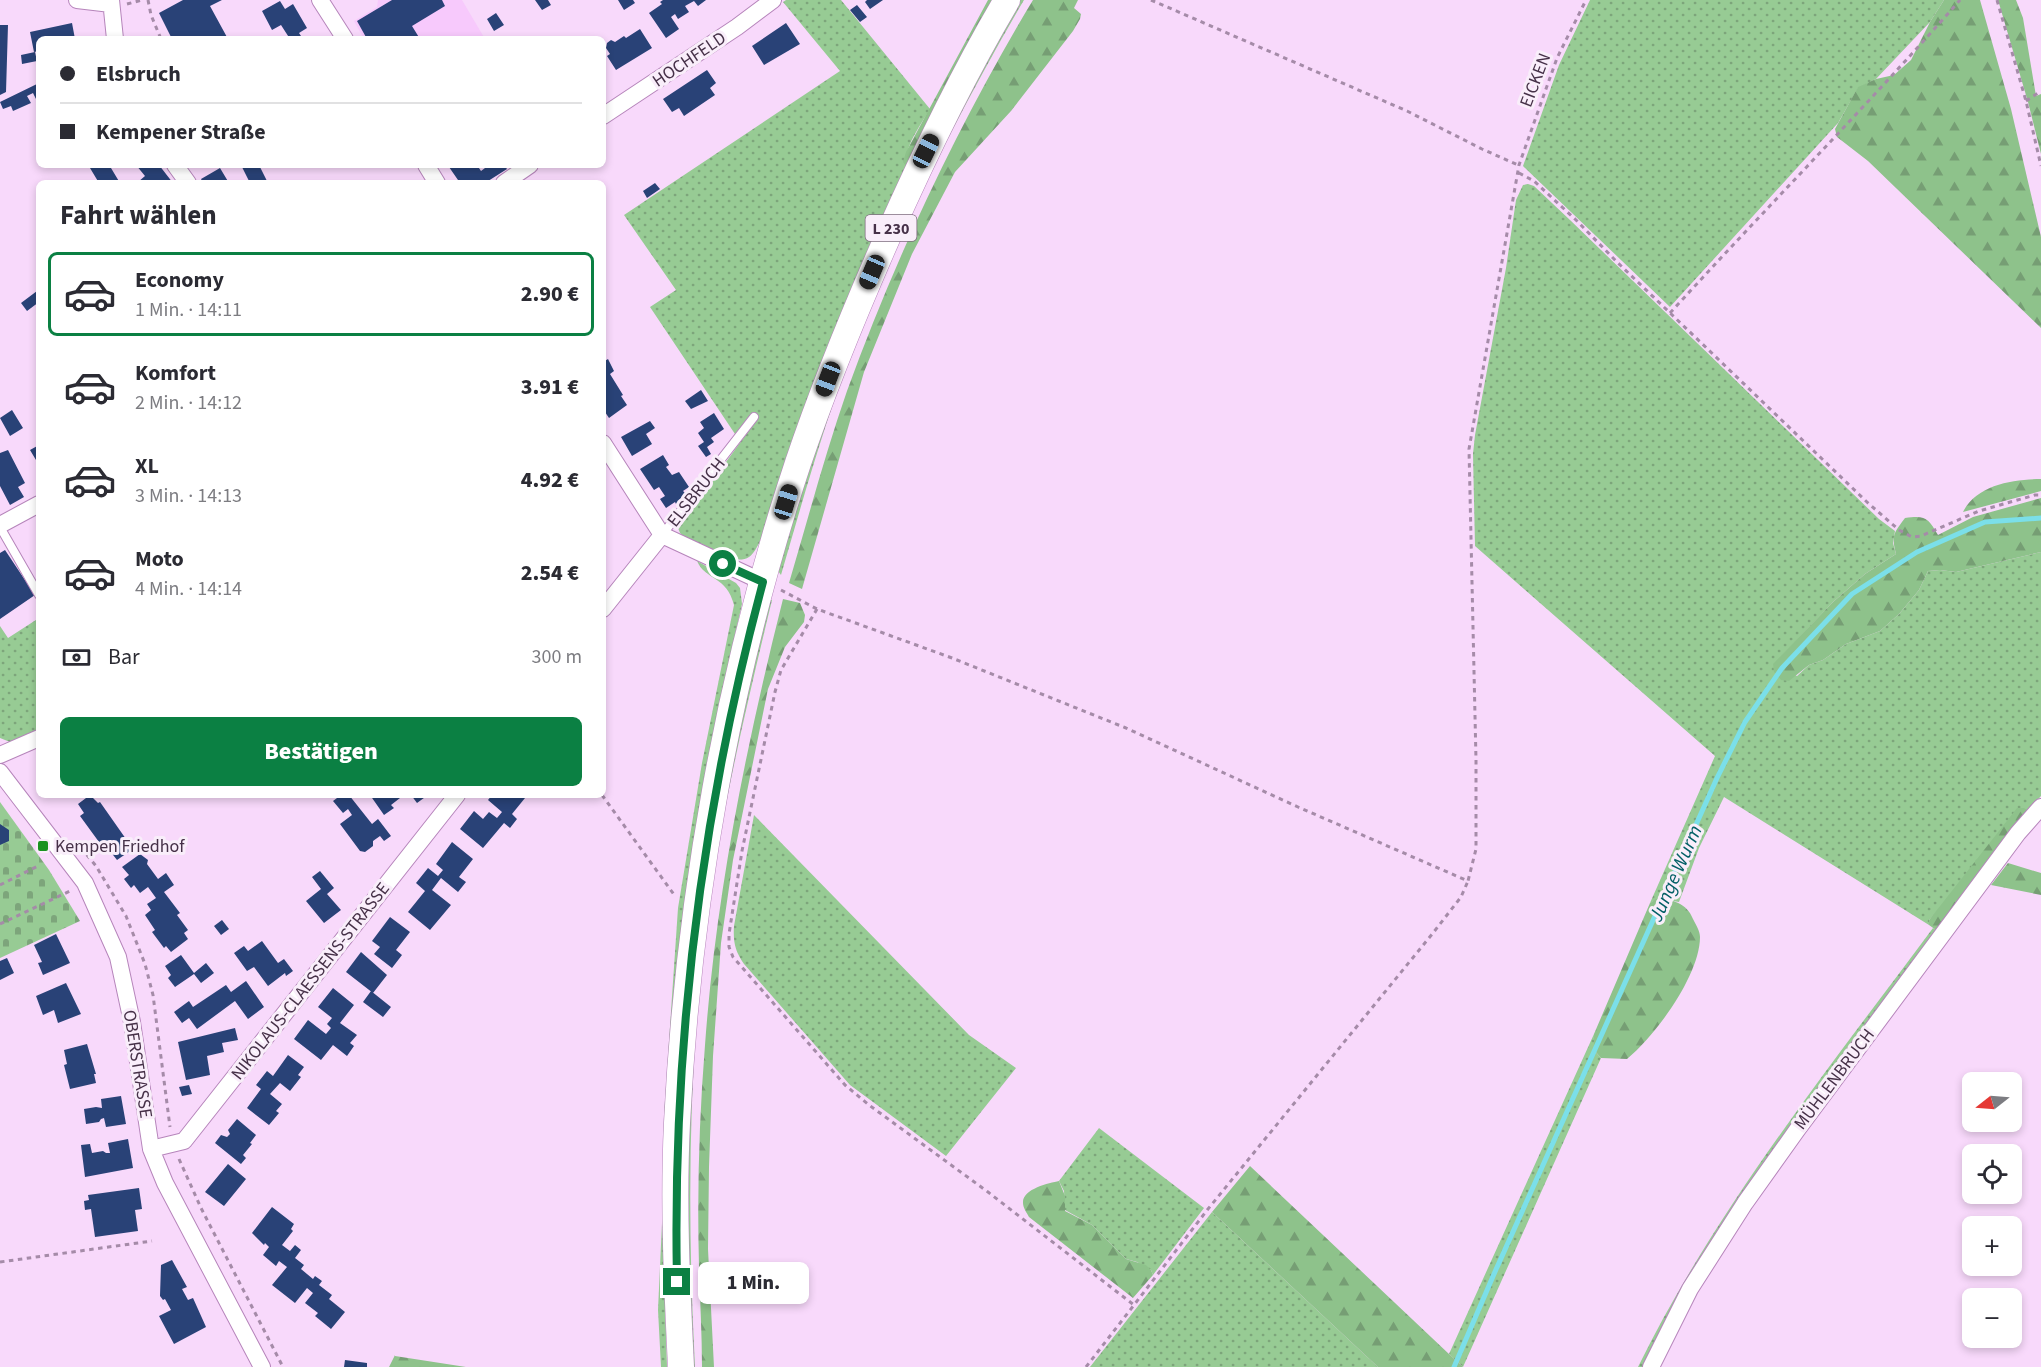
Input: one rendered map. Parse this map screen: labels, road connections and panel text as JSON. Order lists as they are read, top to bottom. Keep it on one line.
{"streets":{"main road":["L 230"],"street":["HOCHFELD","ELSBRUCH","NIKOLAUS-CLAESSENS-STRASSE","OBERSTRASSE","MÜHLENBRUCH"],"path":["EICKEN"]},"crossings":[["L 230","ELSBRUCH"],["NIKOLAUS-CLAESSENS-STRASSE","OBERSTRASSE"]],"water":["Junge Wurm"],"places":{"transit":["Kempen Friedhof"]},"north":"left","page":{"banner":["Elsbruch","Kempener Straße"],"heading":"Fahrt wählen","list":[{"name":"Economy","note":"1 Min. · 14:11","value":"2.90 €"},{"name":"Komfort","note":"2 Min. · 14:12","value":"3.91 €"},{"name":"XL","note":"3 Min. · 14:13","value":"4.92 €"},{"name":"Moto","note":"4 Min. · 14:14","value":"2.54 €"}],"pay":["Bar","300 m"],"buttons":"Bestätigen","map_buttons":["+","−"],"bubble":"1 Min."}}
